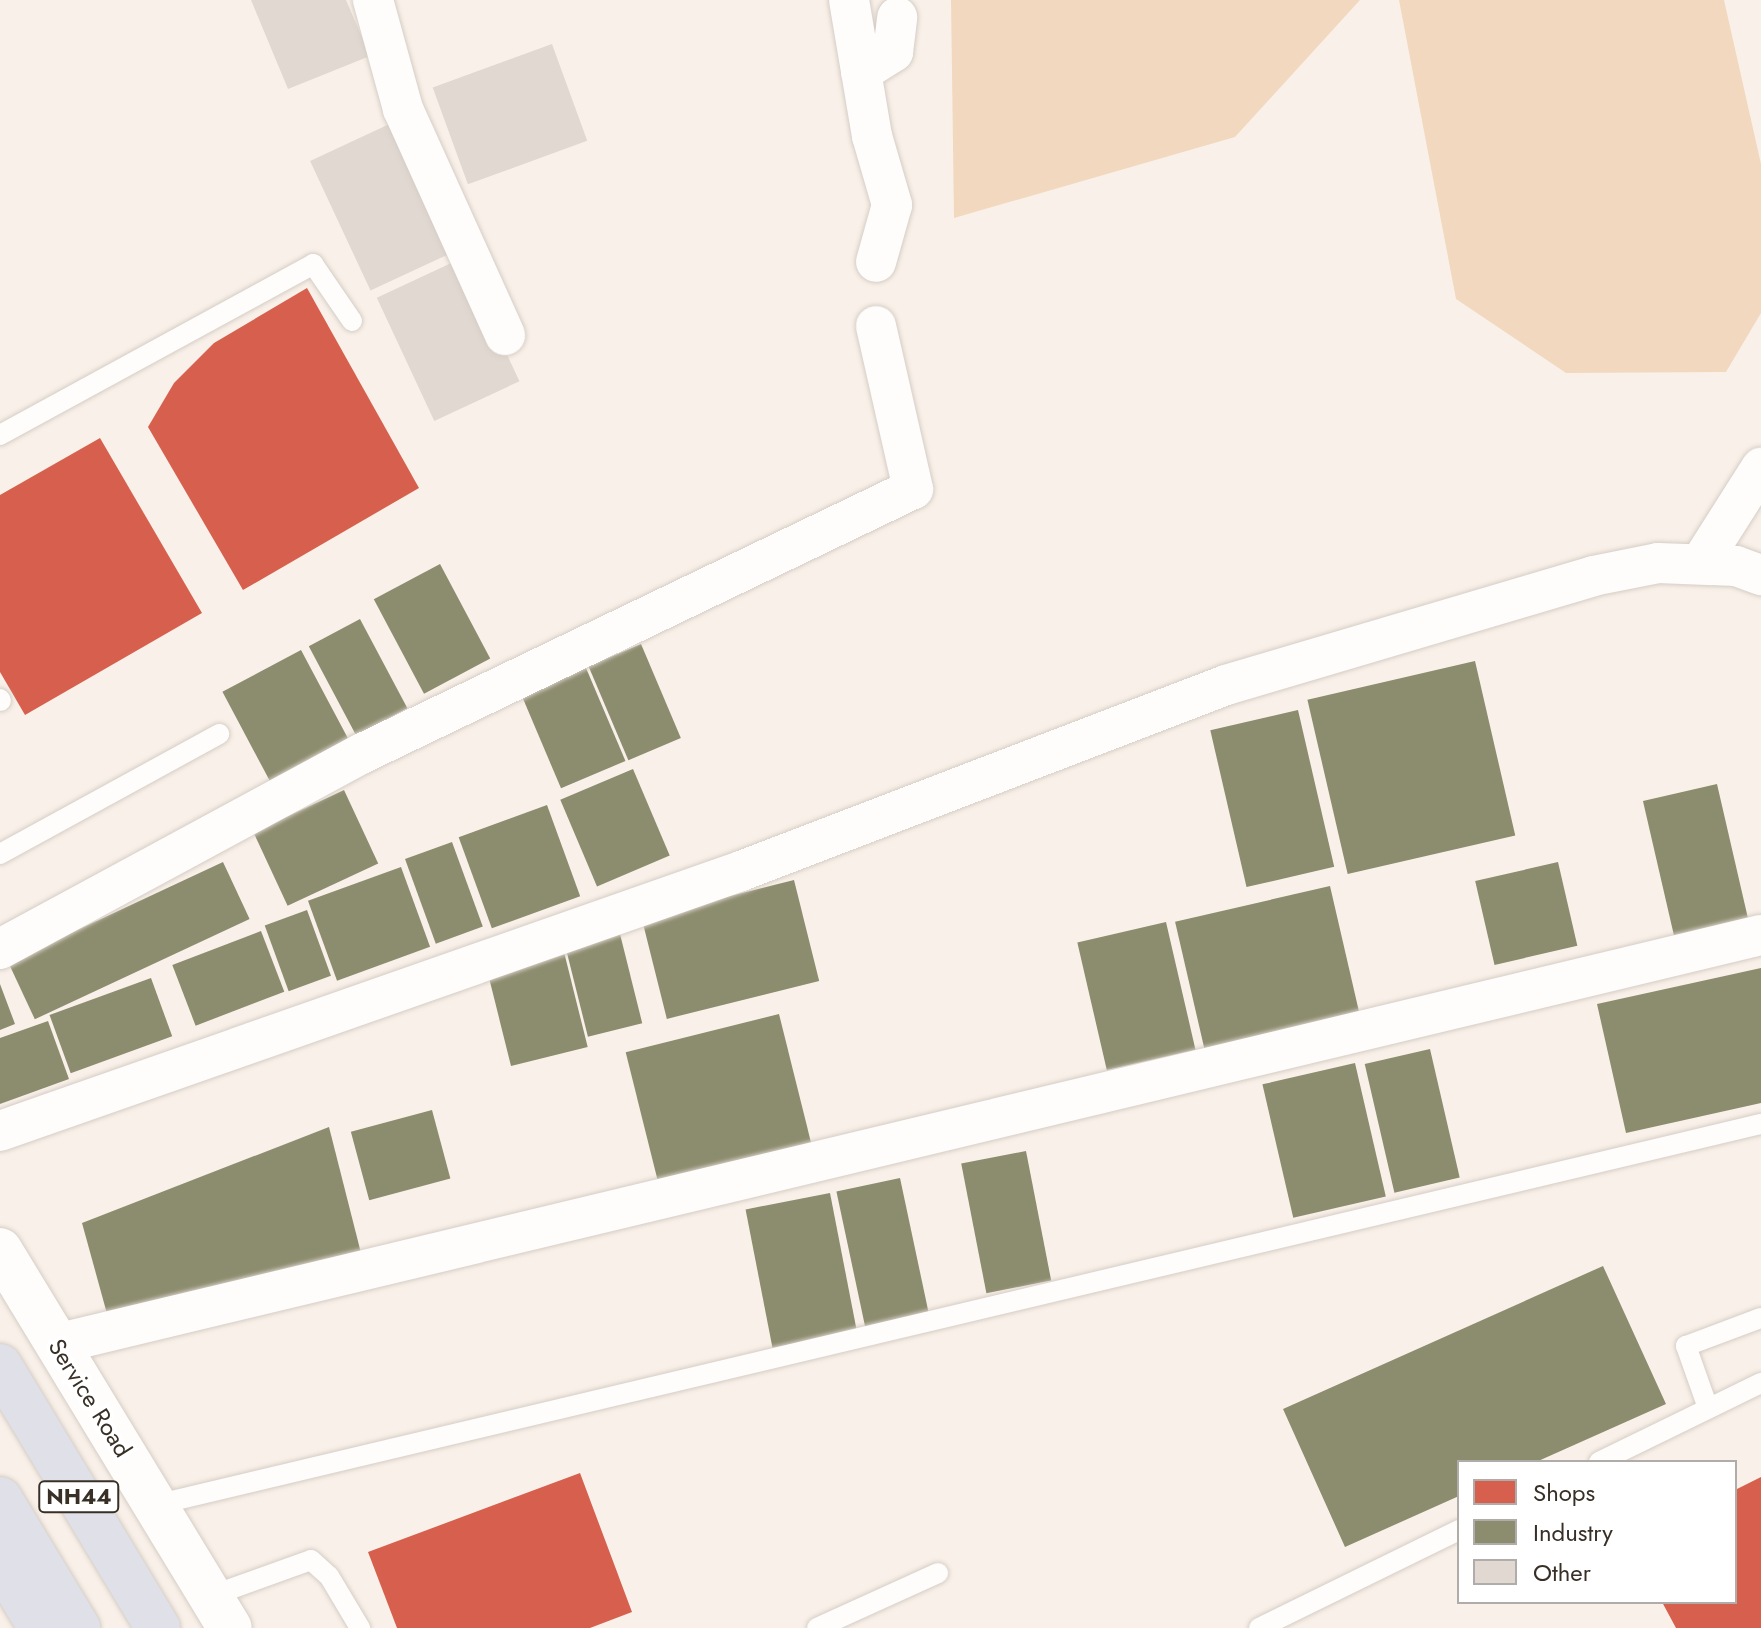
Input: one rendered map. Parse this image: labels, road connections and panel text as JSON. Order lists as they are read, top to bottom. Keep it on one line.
{"streets":{"highway":["NH44"],"street":["Service Road"]},"legend":["Shops","Industry","Other"]}
